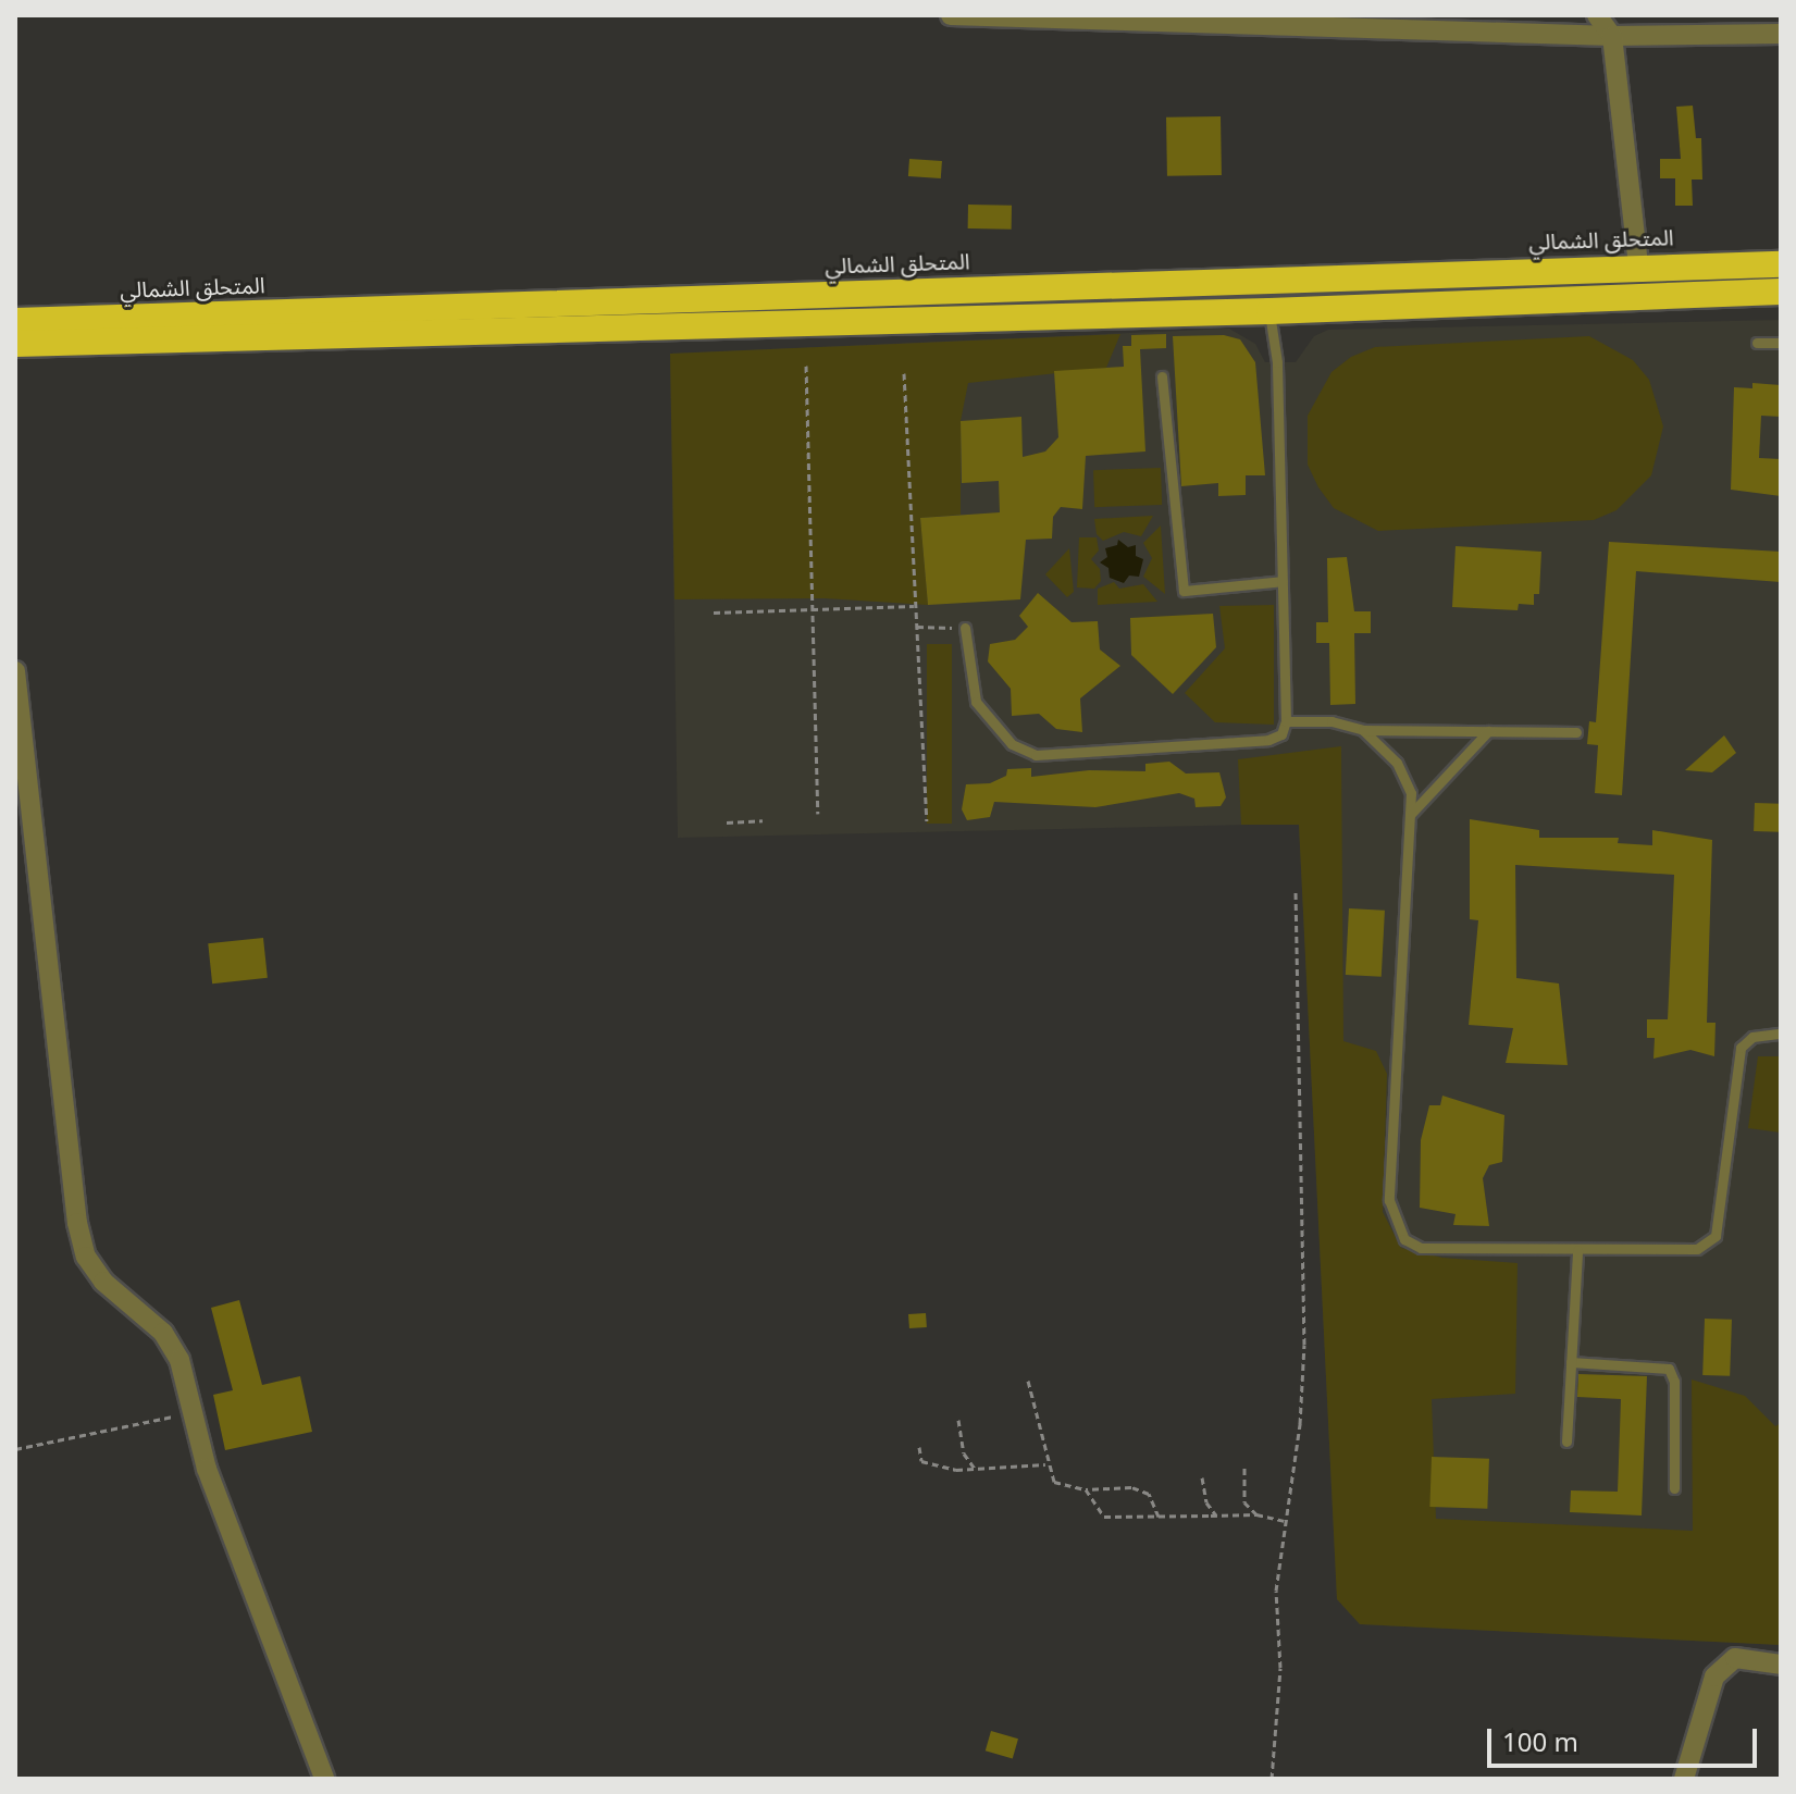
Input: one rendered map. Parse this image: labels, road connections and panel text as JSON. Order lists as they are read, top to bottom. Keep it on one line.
{"streets":{"highway":["المتحلق الشمالي"]},"scale_bar":"100 m"}
